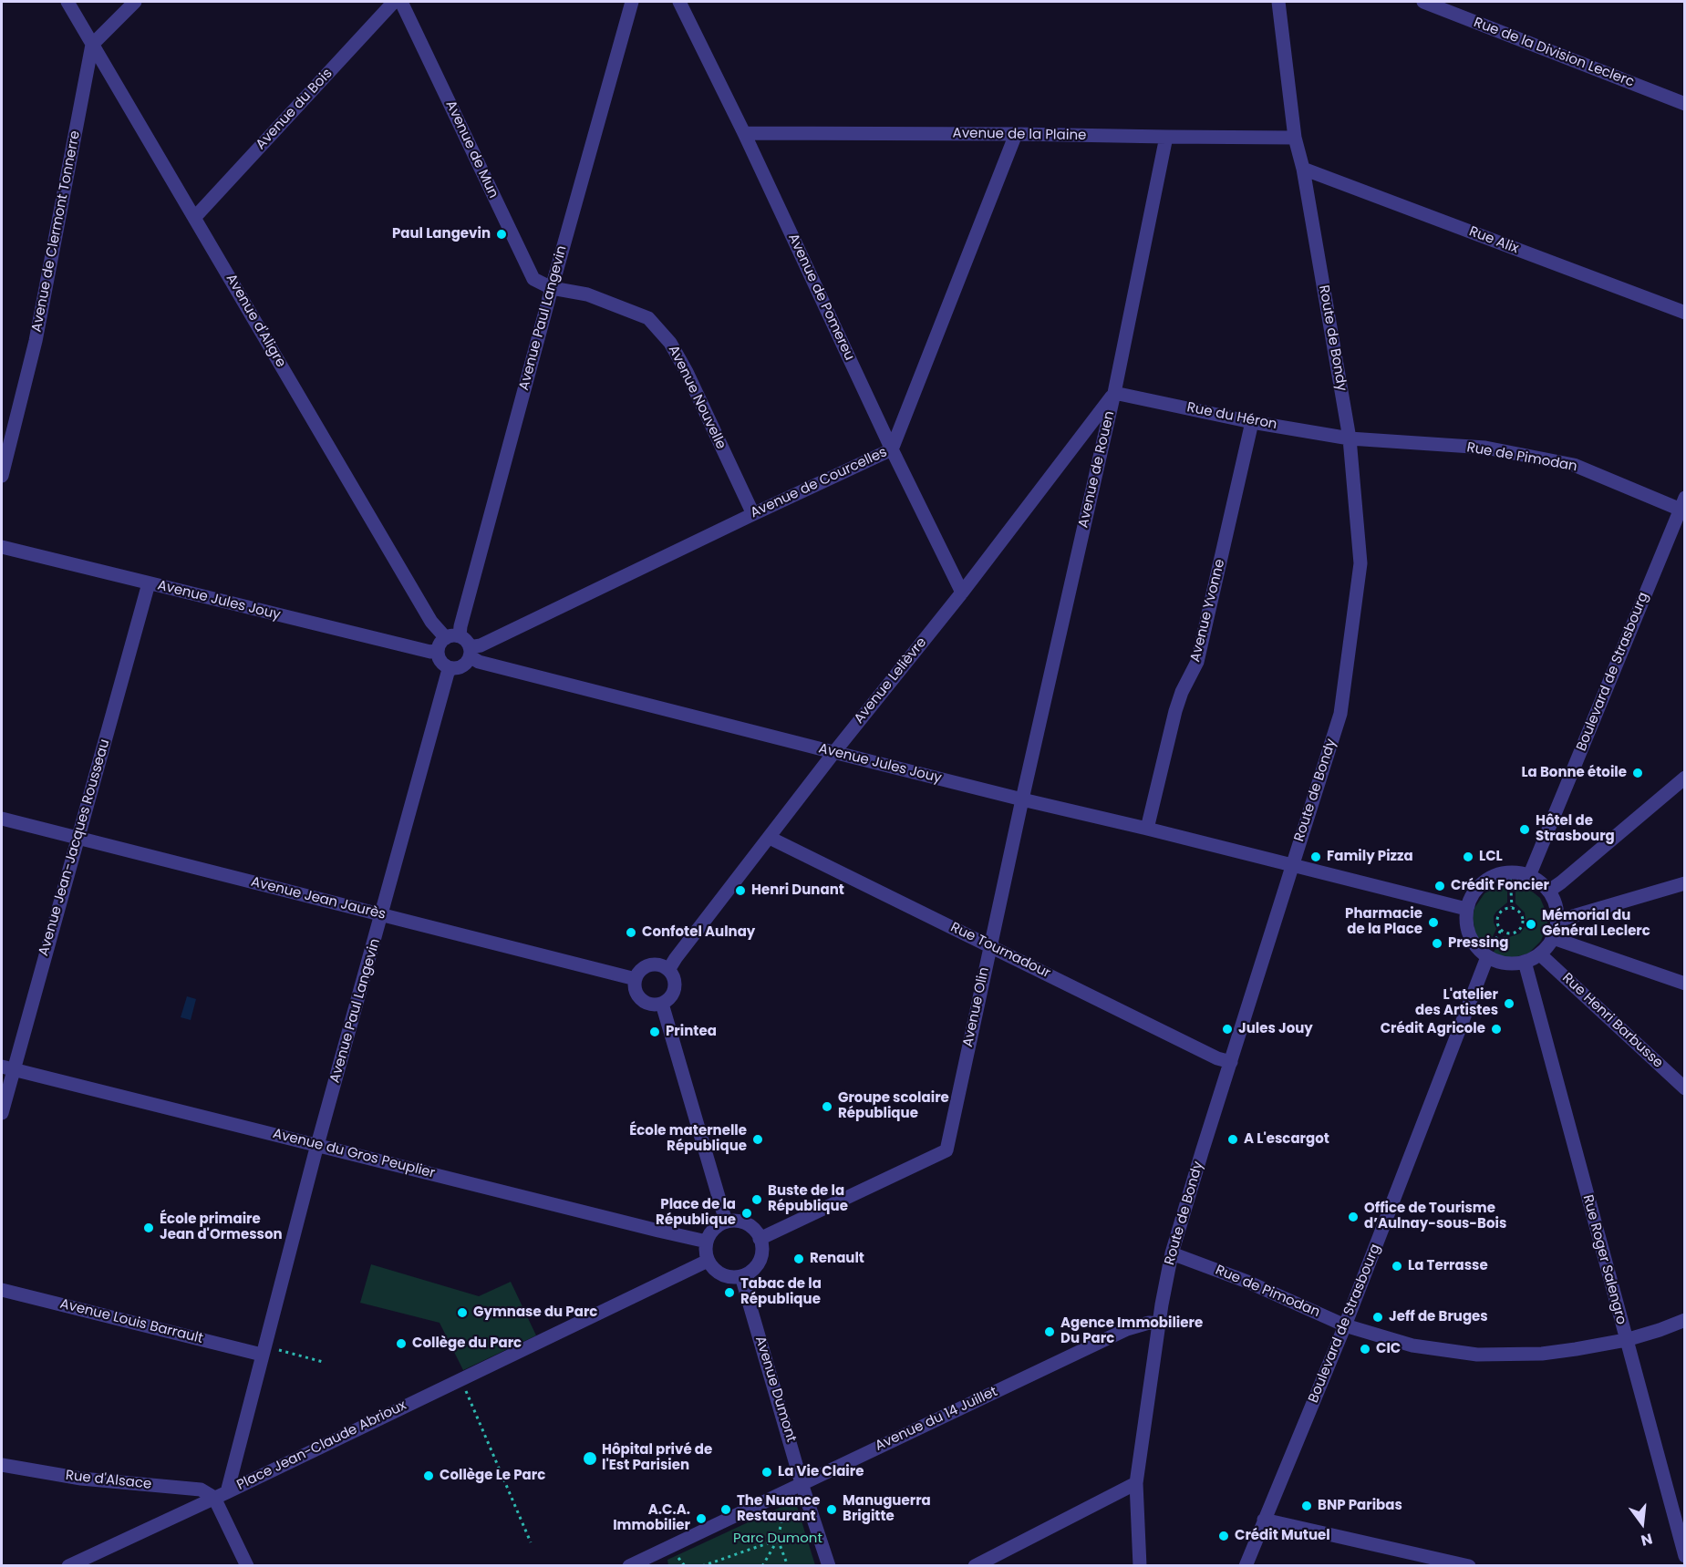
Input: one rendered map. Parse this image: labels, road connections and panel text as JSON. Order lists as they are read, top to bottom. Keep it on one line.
{"streets":{"street":["Rue de la Division Leclerc","Avenue du Bois","Avenue de la Plaine","Avenue de Mun","Avenue de Clermont Tonnerre","Rue Alix","Avenue de Pomereu","Avenue Paul Langevin","Avenue d'Aligre","Route de Bondy","Avenue Nouvelle","Rue du Héron","Rue de Pimodan","Avenue de Rouen","Avenue de Courcelles","Avenue Jules Jouy","Avenue Yvonne","Boulevard de Strasbourg","Avenue Lelièvre","Avenue Jean-Jacques Rousseau","Avenue Jean Jaurès","Rue Tournadour","Avenue Olin","Rue Henri Barbusse","Avenue du Gros Peuplier","Rue Roger Salengro","Avenue Louis Barrault","Avenue Dumont","Avenue du 14 Juillet","Place Jean-Claude Abrioux","Rue d'Alsace"]},"crossings":[["Avenue du Bois","Avenue d'Aligre"],["Avenue de la Plaine","Avenue de Pomereu"],["Avenue de la Plaine","Route de Bondy"],["Avenue de la Plaine","Avenue de Rouen"],["Avenue de la Plaine","Avenue de Courcelles"],["Avenue de Mun","Avenue Paul Langevin"],["Avenue de Mun","Avenue Nouvelle"],["Avenue de Clermont Tonnerre","Avenue d'Aligre"],["Rue Alix","Route de Bondy"],["Avenue de Pomereu","Avenue de Courcelles"],["Avenue de Pomereu","Avenue Lelièvre"],["Avenue Paul Langevin","Avenue d'Aligre"],["Avenue Paul Langevin","Avenue Nouvelle"],["Avenue Paul Langevin","Avenue de Courcelles"],["Avenue Paul Langevin","Avenue Jules Jouy"],["Avenue Paul Langevin","Avenue Jean Jaurès"],["Avenue Paul Langevin","Avenue du Gros Peuplier"],["Avenue Paul Langevin","Avenue Louis Barrault"],["Avenue Paul Langevin","Place Jean-Claude Abrioux"],["Avenue d'Aligre","Avenue de Courcelles"],["Avenue d'Aligre","Avenue Jules Jouy"],["Route de Bondy","Rue du Héron"],["Route de Bondy","Rue de Pimodan"],["Route de Bondy","Avenue Jules Jouy"],["Route de Bondy","Rue Tournadour"],["Route de Bondy","Avenue du 14 Juillet"],["Avenue Nouvelle","Avenue de Courcelles"],["Rue du Héron","Rue de Pimodan"],["Rue du Héron","Avenue de Rouen"],["Rue du Héron","Avenue Yvonne"],["Rue du Héron","Avenue Lelièvre"],["Rue de Pimodan","Boulevard de Strasbourg"],["Rue de Pimodan","Rue Roger Salengro"],["Avenue de Rouen","Avenue Jules Jouy"],["Avenue de Rouen","Avenue Lelièvre"],["Avenue de Rouen","Avenue Olin"],["Avenue de Courcelles","Avenue Jules Jouy"],["Avenue Jules Jouy","Avenue Yvonne"],["Avenue Jules Jouy","Avenue Lelièvre"],["Avenue Jules Jouy","Avenue Jean-Jacques Rousseau"],["Avenue Jules Jouy","Avenue Olin"],["Avenue Lelièvre","Avenue Jean Jaurès"],["Avenue Lelièvre","Rue Tournadour"],["Avenue Jean-Jacques Rousseau","Avenue Jean Jaurès"],["Avenue Jean-Jacques Rousseau","Avenue du Gros Peuplier"],["Rue Tournadour","Avenue Olin"],["Avenue Olin","Avenue du Gros Peuplier"],["Avenue Olin","Avenue Dumont"],["Avenue Olin","Place Jean-Claude Abrioux"],["Avenue du Gros Peuplier","Avenue Dumont"],["Avenue du Gros Peuplier","Place Jean-Claude Abrioux"],["Avenue Louis Barrault","Place Jean-Claude Abrioux"],["Avenue Dumont","Avenue du 14 Juillet"],["Avenue Dumont","Place Jean-Claude Abrioux"],["Place Jean-Claude Abrioux","Rue d'Alsace"]],"parks":["Parc Dumont"],"places":["Paul Langevin","La Bonne étoile","Hôtel de Strasbourg","Family Pizza","LCL","Crédit Foncier","Henri Dunant","Pharmacie de la Place","Mémorial du Général Leclerc","Confotel Aulnay","Pressing","L'atelier des Artistes","Jules Jouy","Crédit Agricole","Printea","Groupe scolaire République","École maternelle République","A L'escargot","Buste de la République","Place de la République","Office de Tourisme d’Aulnay-sous-Bois","École primaire Jean d'Ormesson","Renault","La Terrasse","Tabac de la République","Gymnase du Parc","Jeff de Bruges","Agence Immobiliere Du Parc","Collège du Parc","CIC","Hôpital privé de l'Est Parisien","La Vie Claire","Collège Le Parc","BNP Paribas","The Nuance Restaurant","Manuguerra Brigitte","A.C.A. Immobilier","Crédit Mutuel"],"north":"bottom"}
